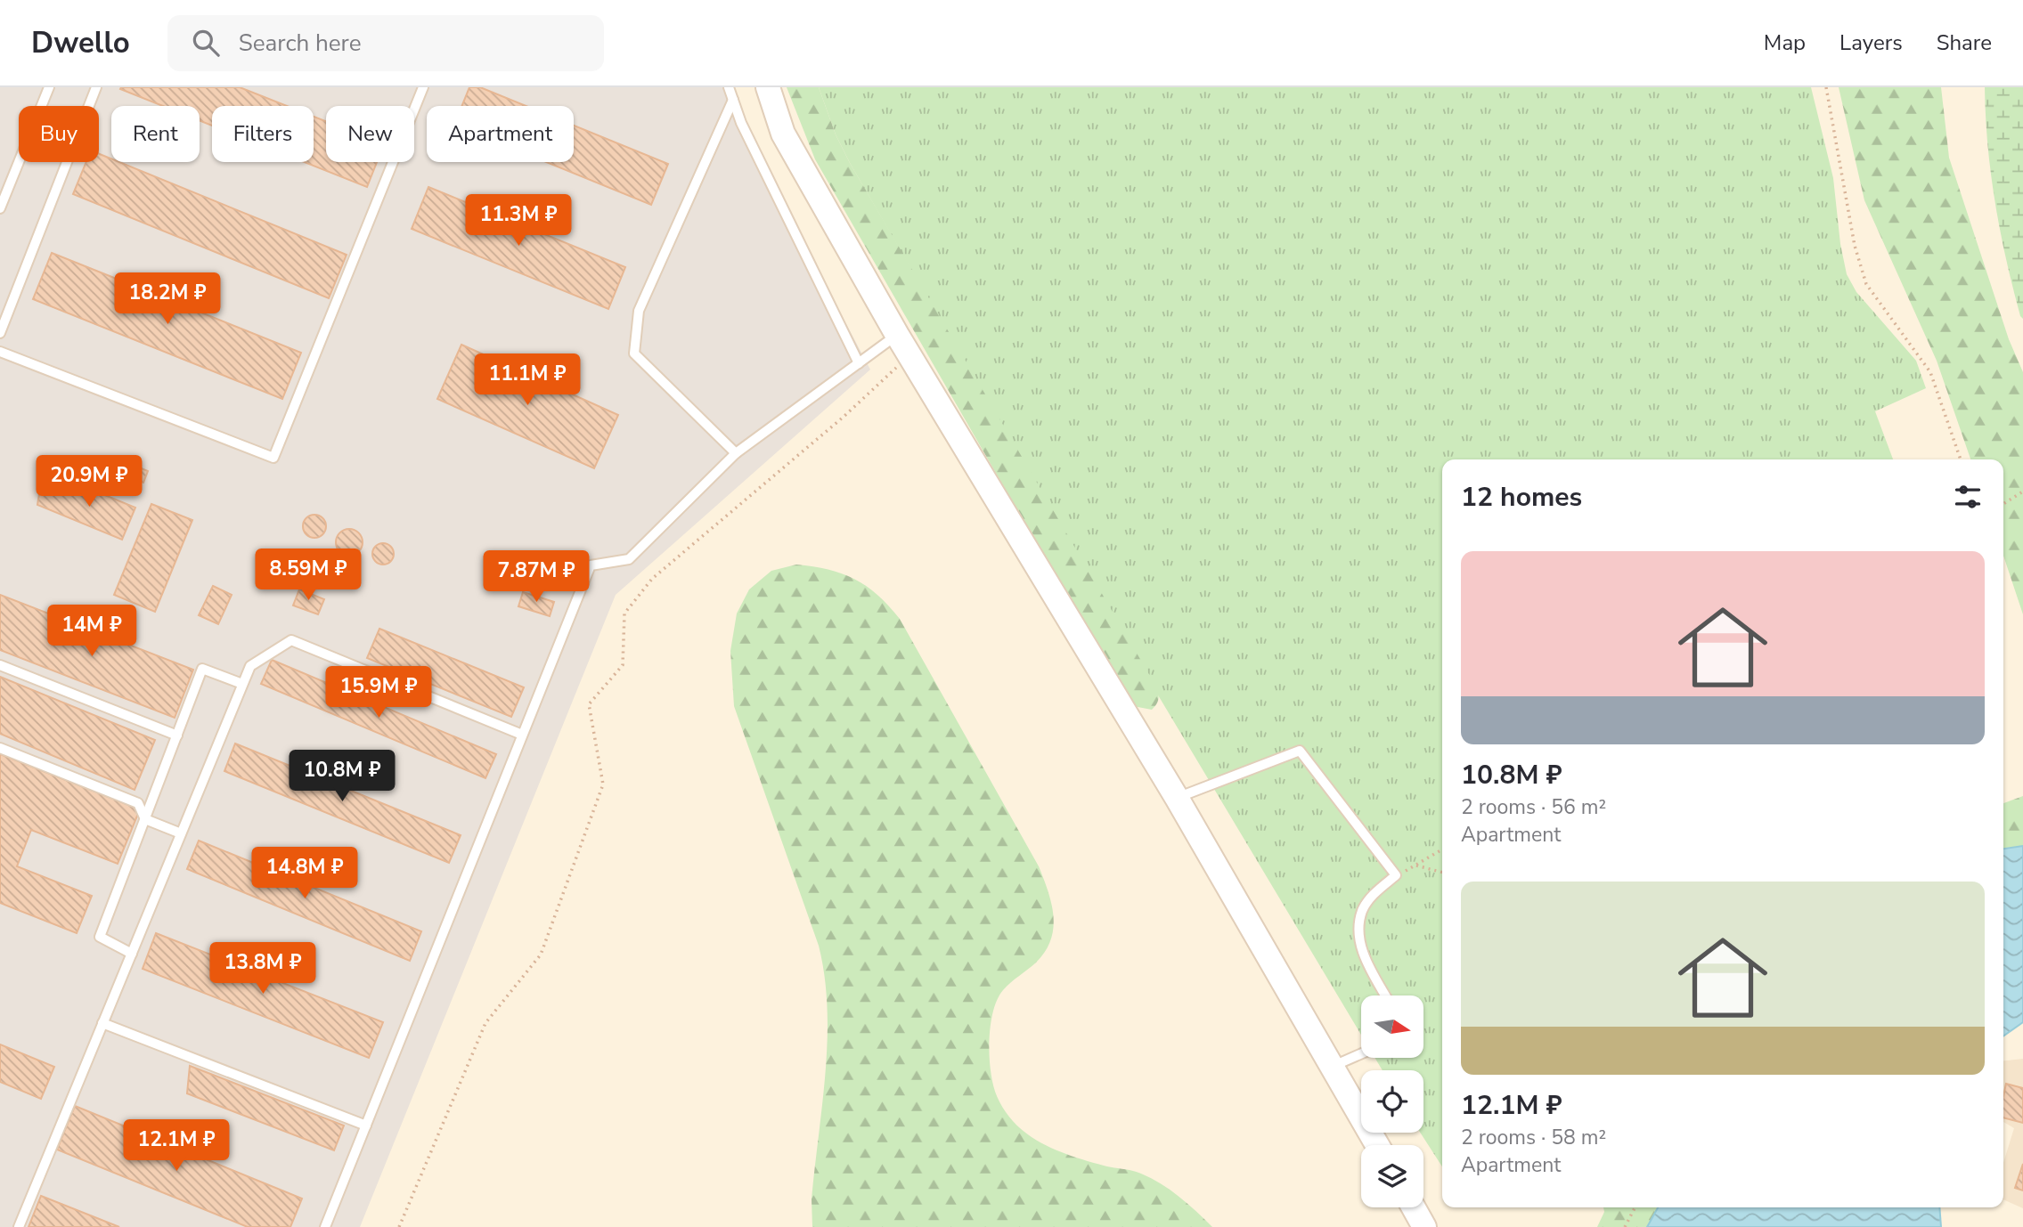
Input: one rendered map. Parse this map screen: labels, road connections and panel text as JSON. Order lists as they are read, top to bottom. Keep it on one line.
{"north":"right","page":{"header":"Dwello","search":"Search here","nav":["Map","Layers","Share"],"chip":["Buy","Rent","Filters","New","Apartment"],"price":["11.3M ₽","18.2M ₽","11.1M ₽","20.9M ₽","8.59M ₽","7.87M ₽","14M ₽","15.9M ₽","10.8M ₽","14.8M ₽","13.8M ₽","12.1M ₽"],"heading":"12 homes","list":[{"name":"10.8M ₽","note":"2 rooms · 56 m² · Apartment"},{"name":"12.1M ₽","note":"2 rooms · 58 m² · Apartment"}]}}
